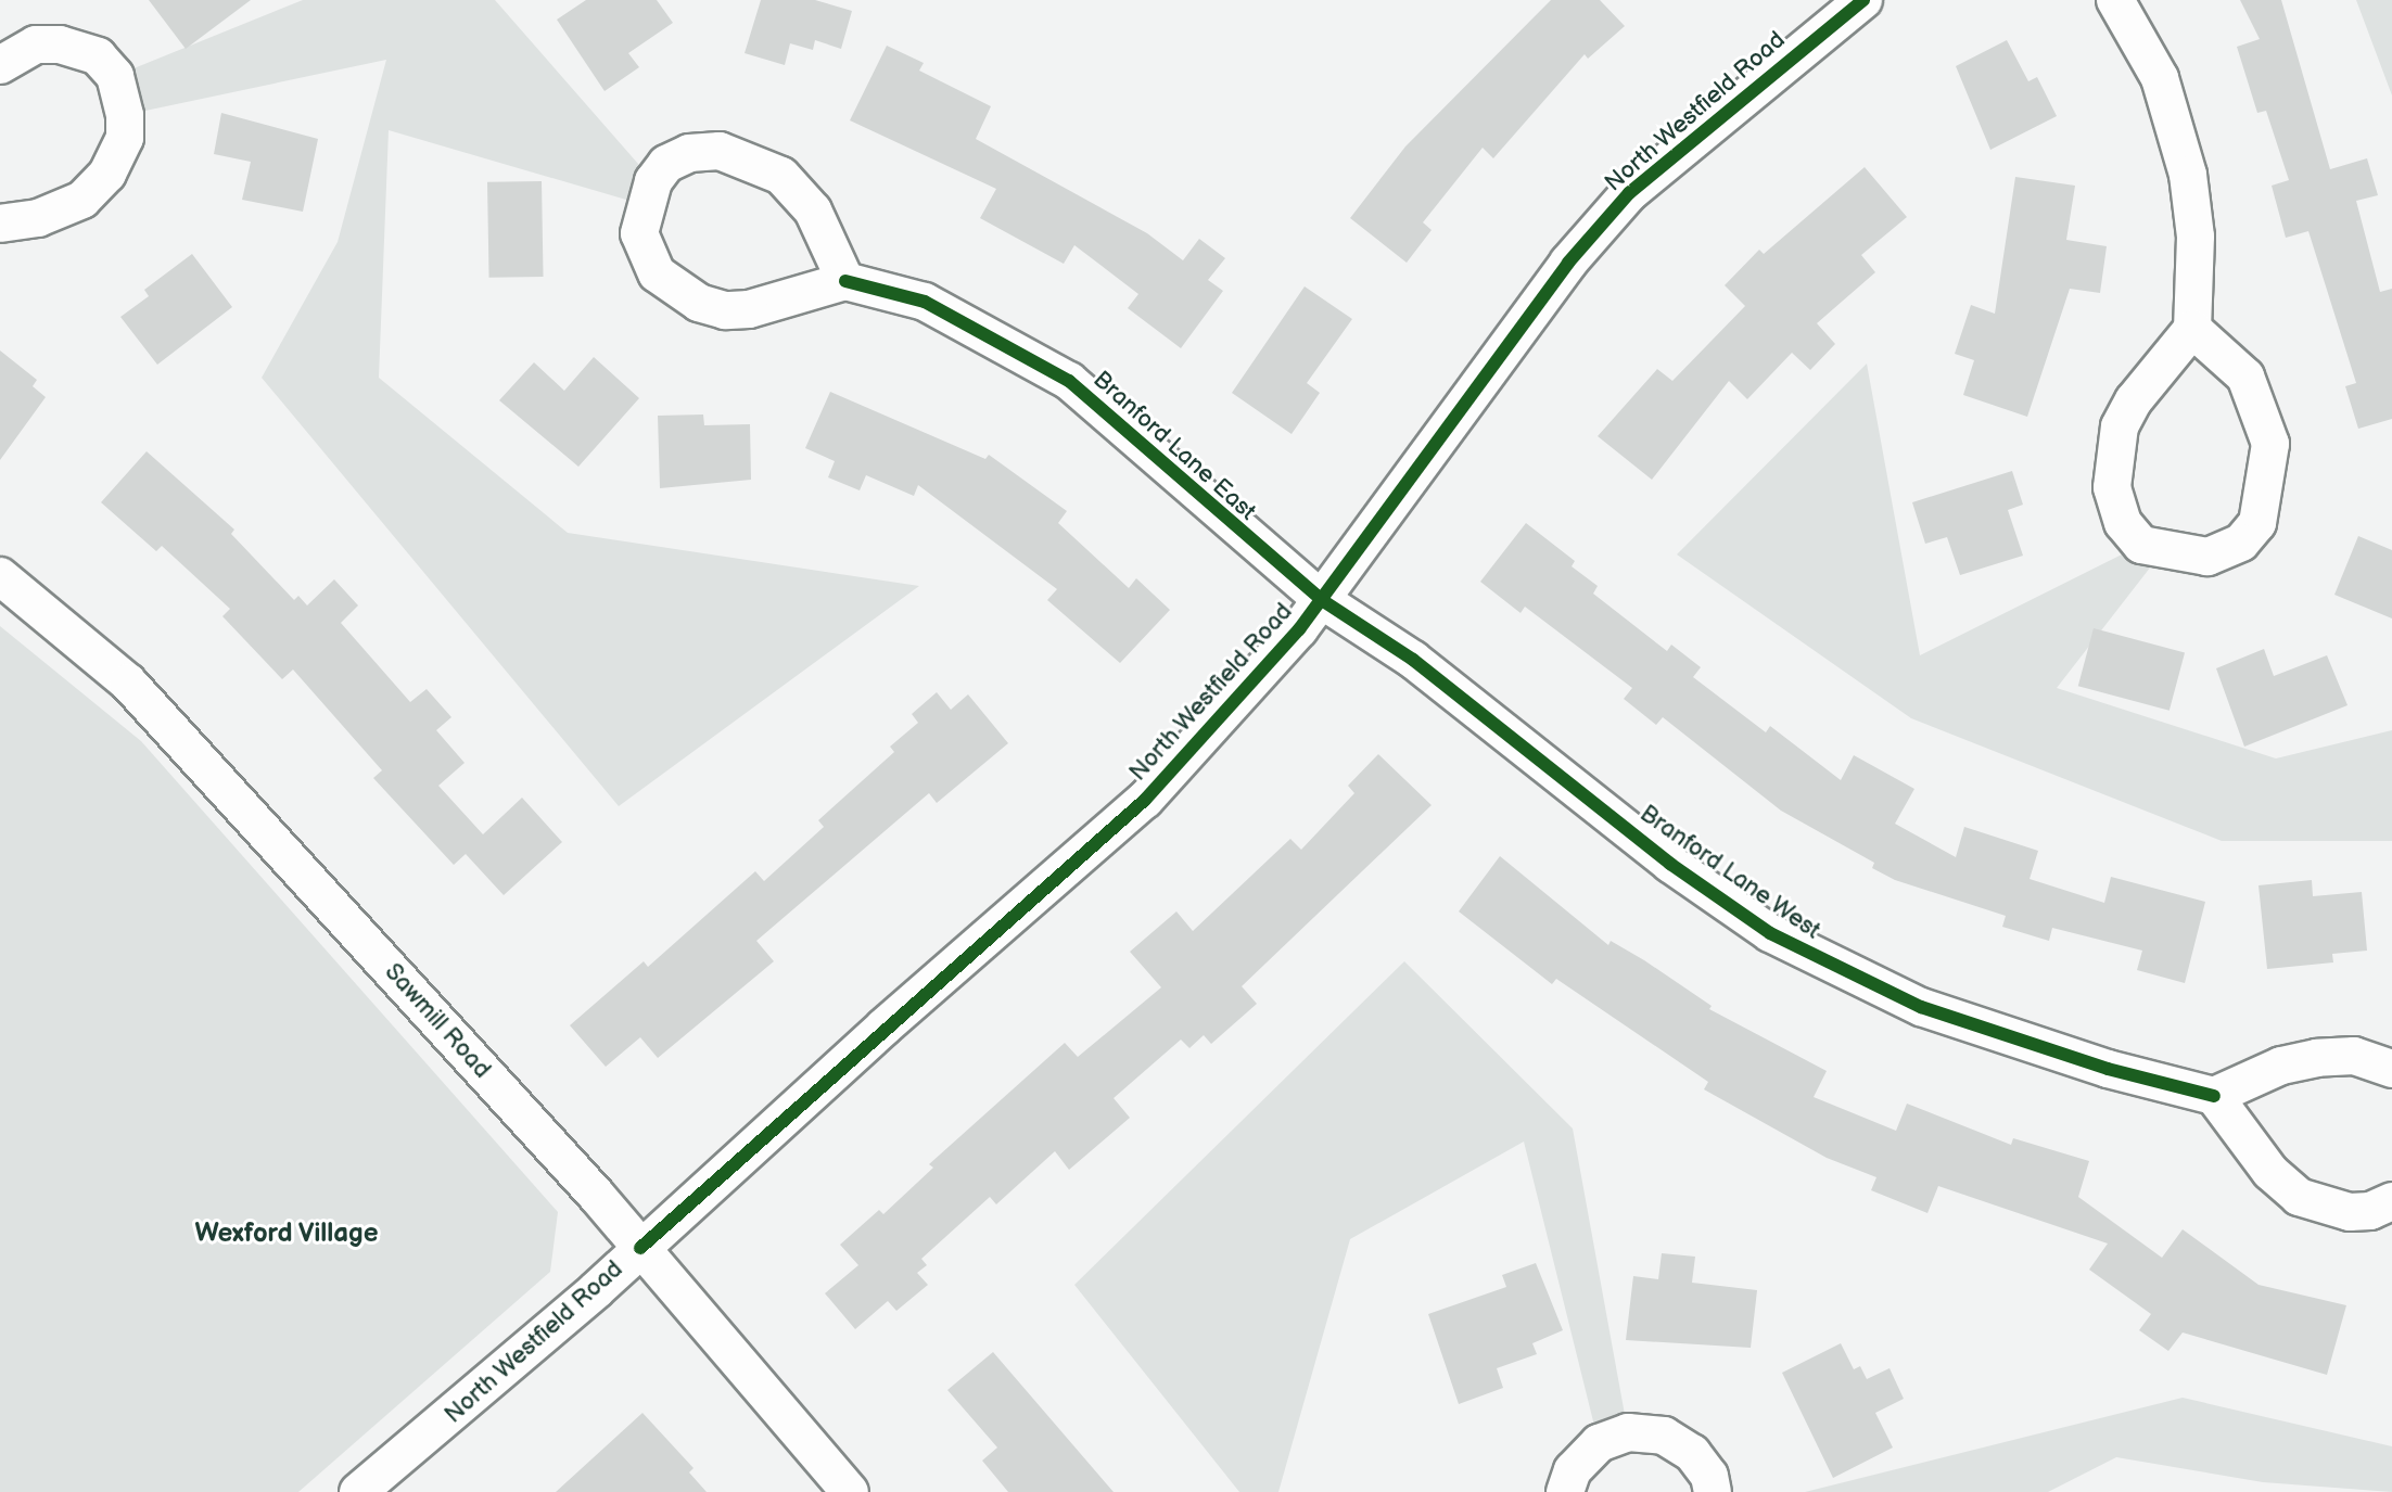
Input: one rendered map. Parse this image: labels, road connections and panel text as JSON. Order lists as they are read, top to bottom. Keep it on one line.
{"streets":{"street":["North Westfield Road","Branford Lane East","Branford Lane West","Sawmill Road"]},"crossings":[["North Westfield Road","Branford Lane East"],["North Westfield Road","Branford Lane West"],["North Westfield Road","Sawmill Road"],["Branford Lane East","Branford Lane West"]],"districts":["Wexford Village"]}
